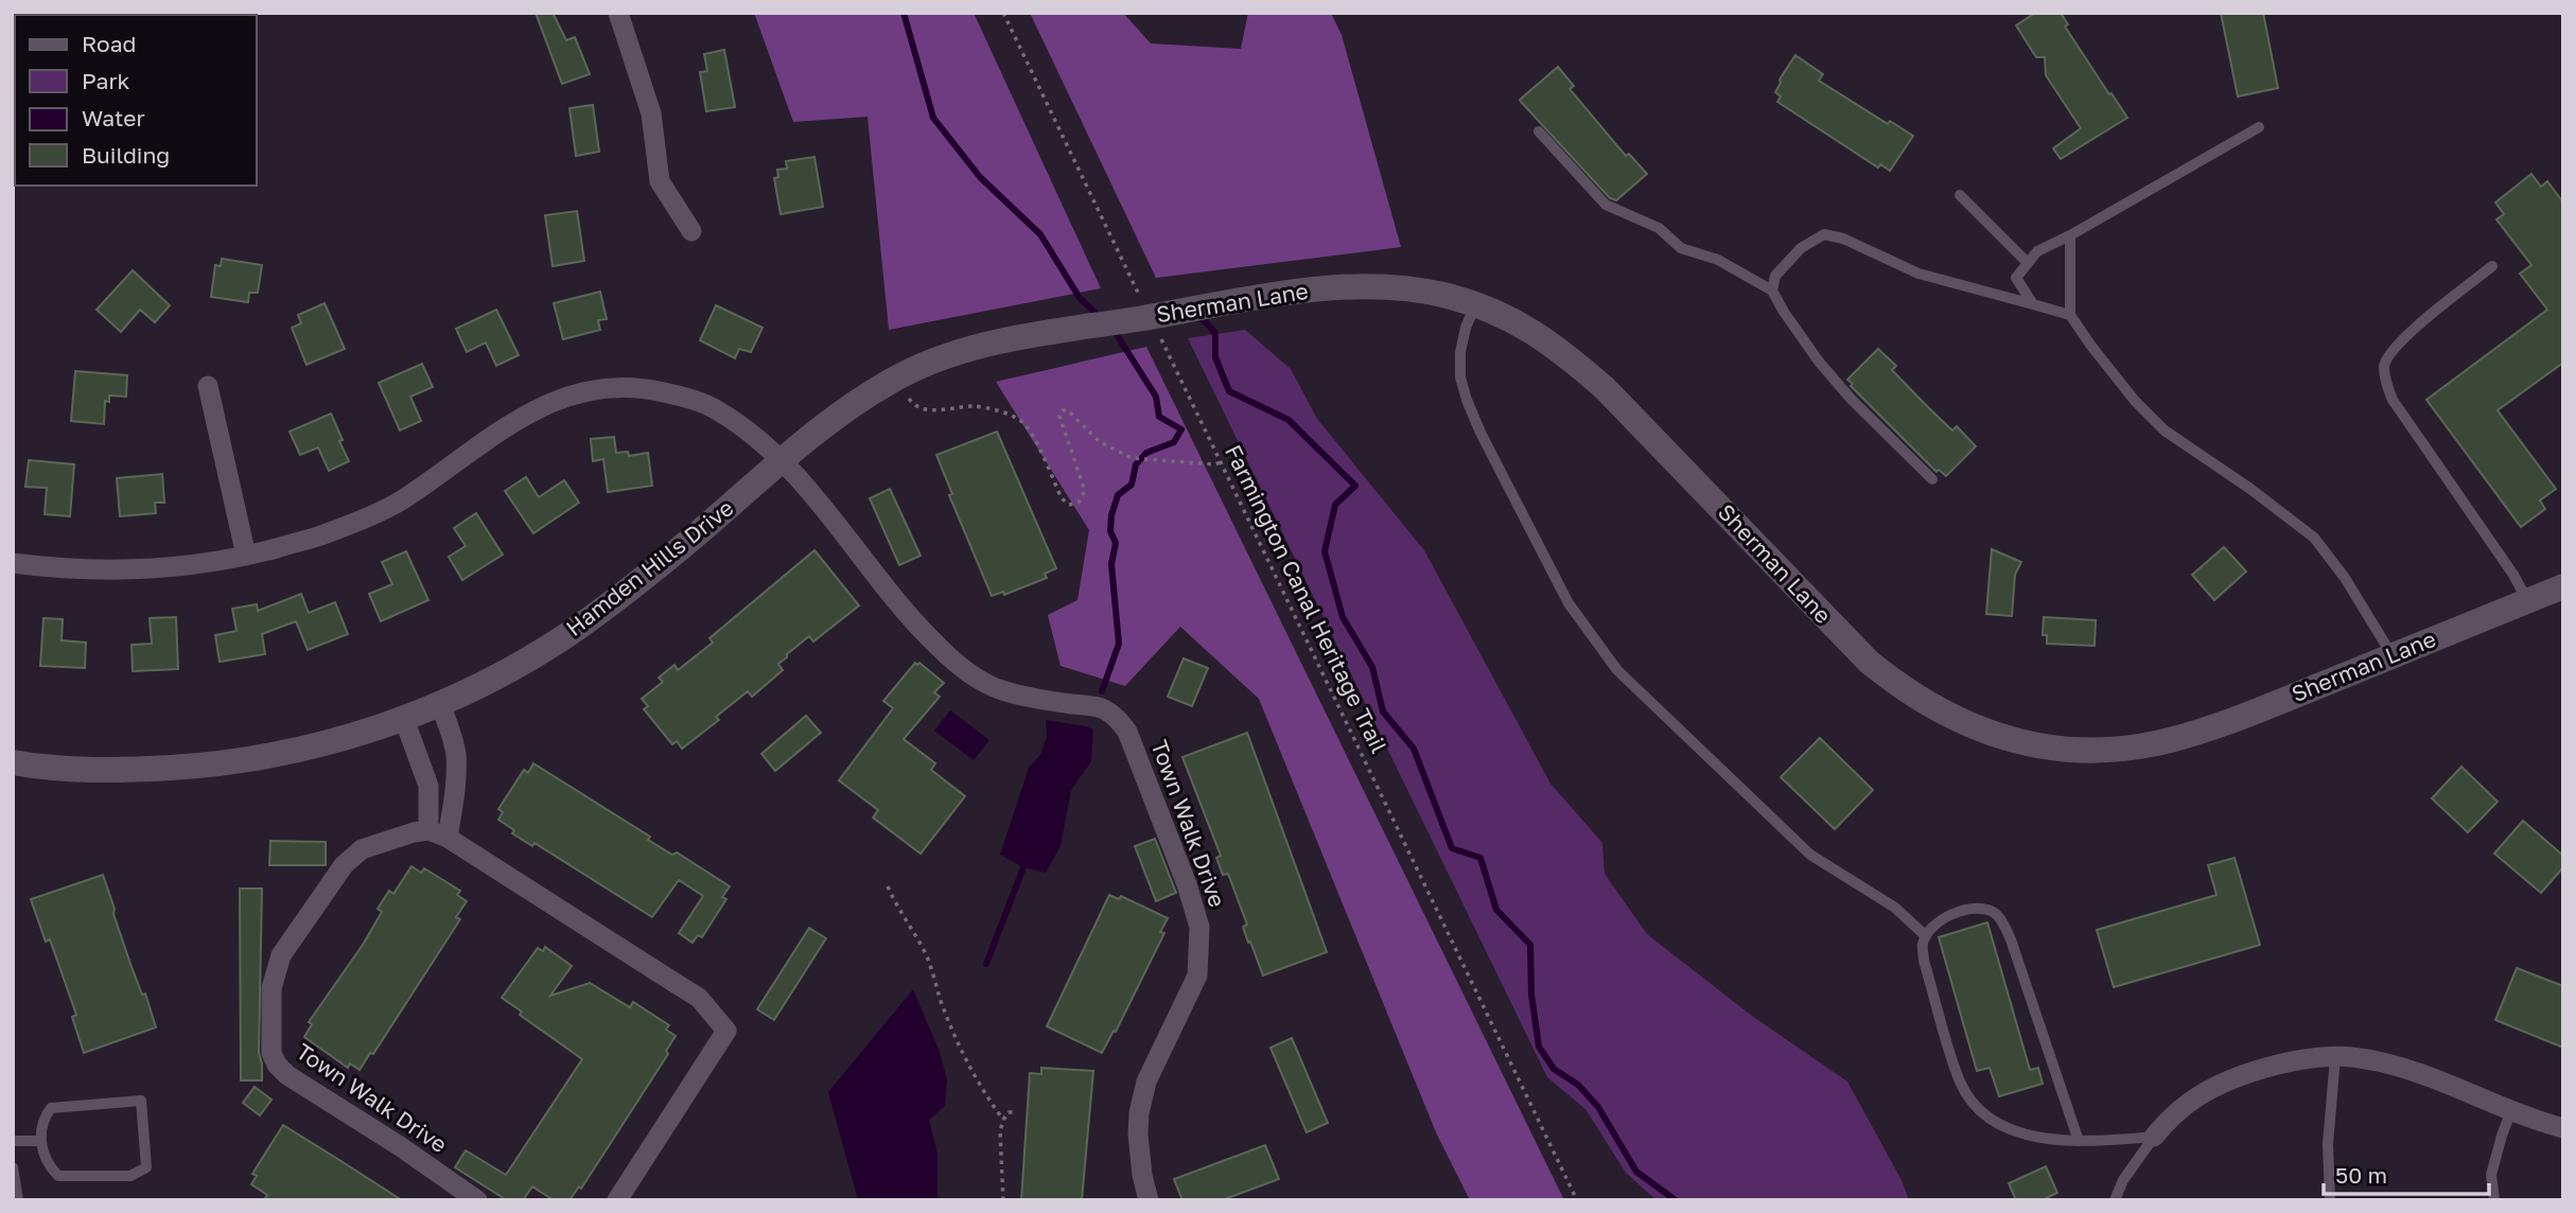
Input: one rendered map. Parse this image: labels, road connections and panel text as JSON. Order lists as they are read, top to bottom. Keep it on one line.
{"streets":{"street":["Sherman Lane","Hamden Hills Drive","Town Walk Drive"],"path":["Farmington Canal Heritage Trail"]},"crossings":[["Sherman Lane","Hamden Hills Drive"],["Hamden Hills Drive","Town Walk Drive"]],"legend":["Road","Park","Water","Building"],"scale_bar":"50 m"}
